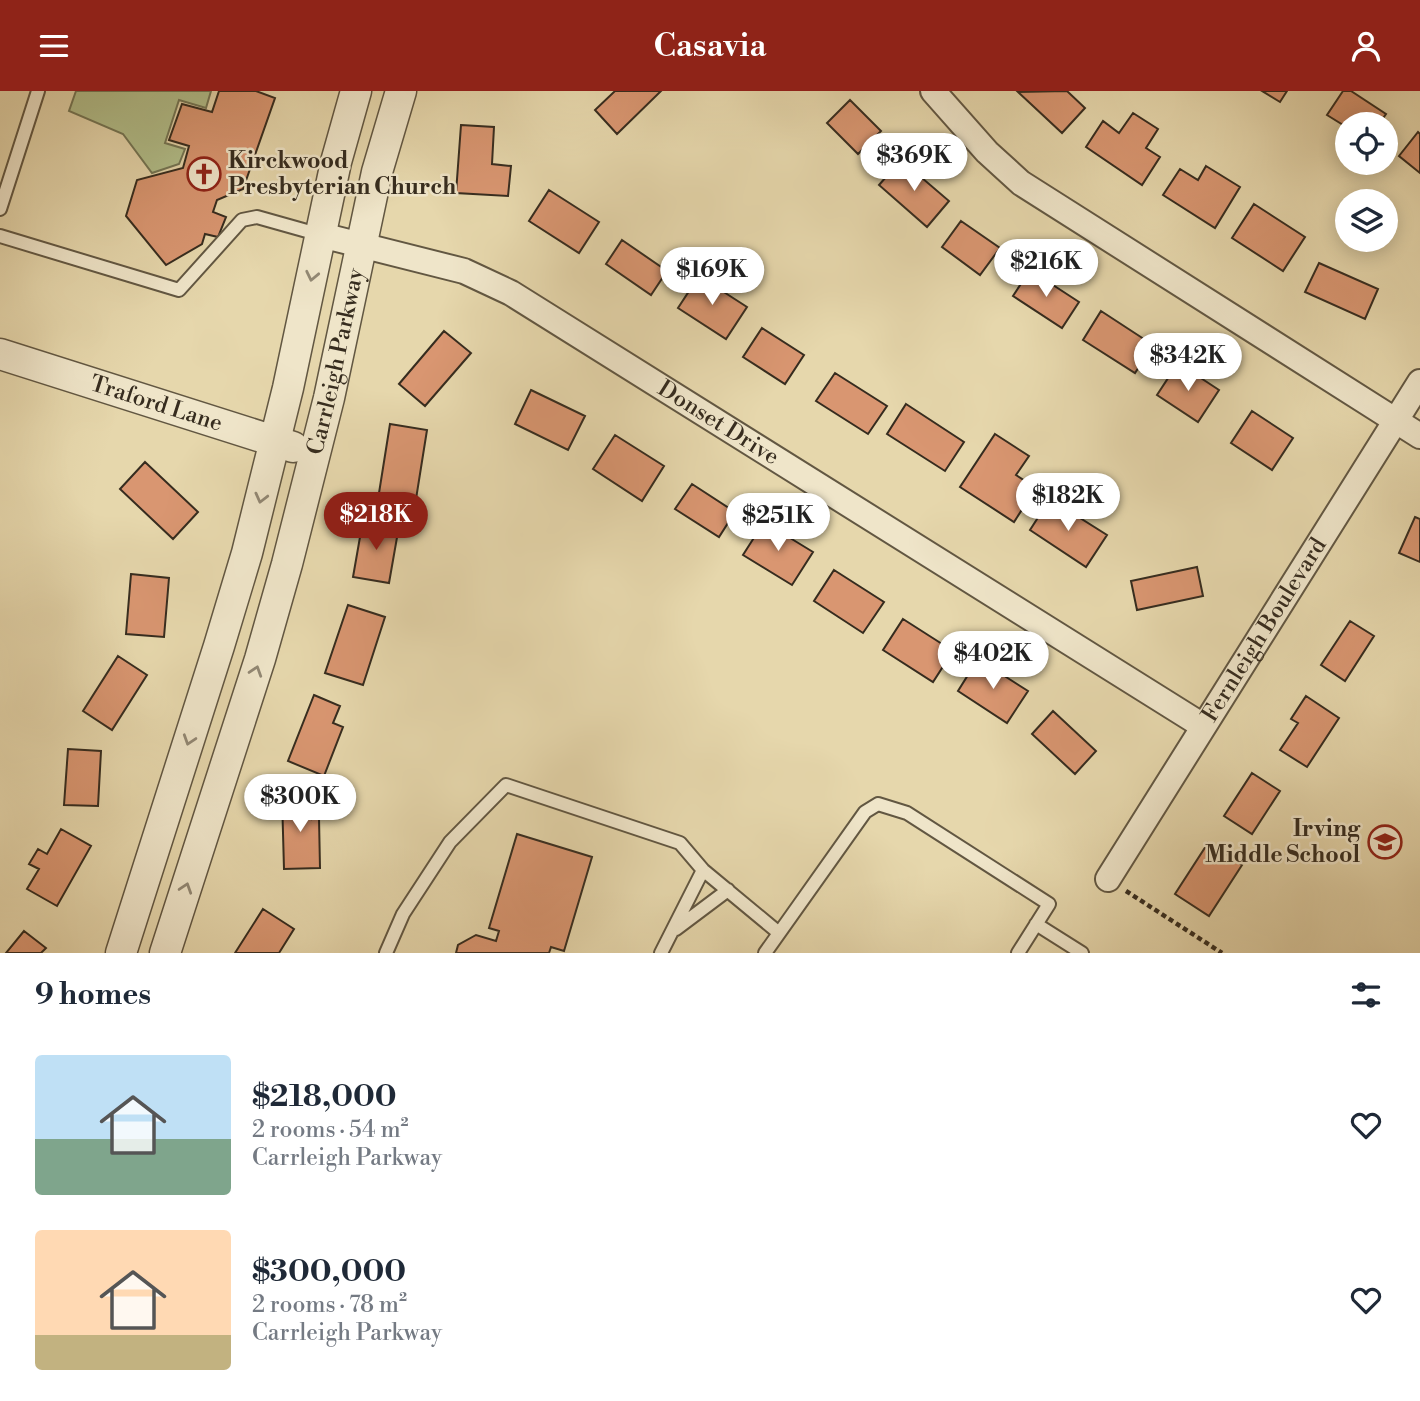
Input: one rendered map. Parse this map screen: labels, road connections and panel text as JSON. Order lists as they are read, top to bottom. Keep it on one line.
{"streets":{"street":["Carrleigh Parkway","Traford Lane","Donset Drive","Fernleigh Boulevard"]},"crossings":[["Carrleigh Parkway","Traford Lane"],["Carrleigh Parkway","Donset Drive"],["Donset Drive","Fernleigh Boulevard"]],"places":{"church":["Kirckwood Presbyterian Church"],"school or university":["Irving Middle School"]},"page":{"header":"Casavia","price":["$369K","$216K","$169K","$342K","$182K","$218K","$251K","$402K","$300K"],"heading":"9 homes","list":[{"name":"$218,000","note":"2 rooms · 54 m² · Carrleigh Parkway"},{"name":"$300,000","note":"2 rooms · 78 m² · Carrleigh Parkway"}]}}
